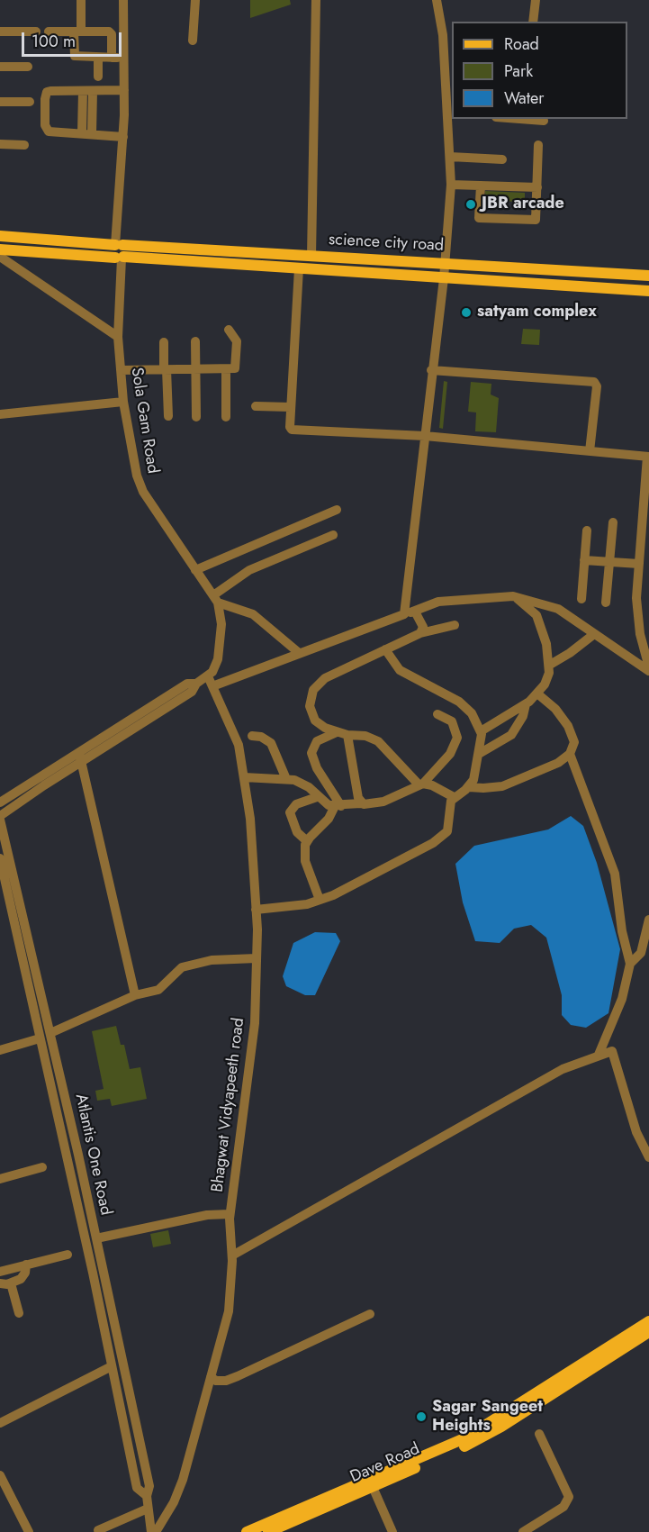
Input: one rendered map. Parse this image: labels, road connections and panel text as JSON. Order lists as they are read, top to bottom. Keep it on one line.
{"streets":{"main road":["science city road","Dave Road"],"street":["Sola Gam Road","Bhagwat Vidyapeeth road","Atlantis One Road"]},"crossings":[["Sola Gam Road","Bhagwat Vidyapeeth road"]],"places":["JBR arcade","satyam complex","Sagar Sangeet Heights"],"legend":["Road","Park","Water"],"scale_bar":"100 m"}
